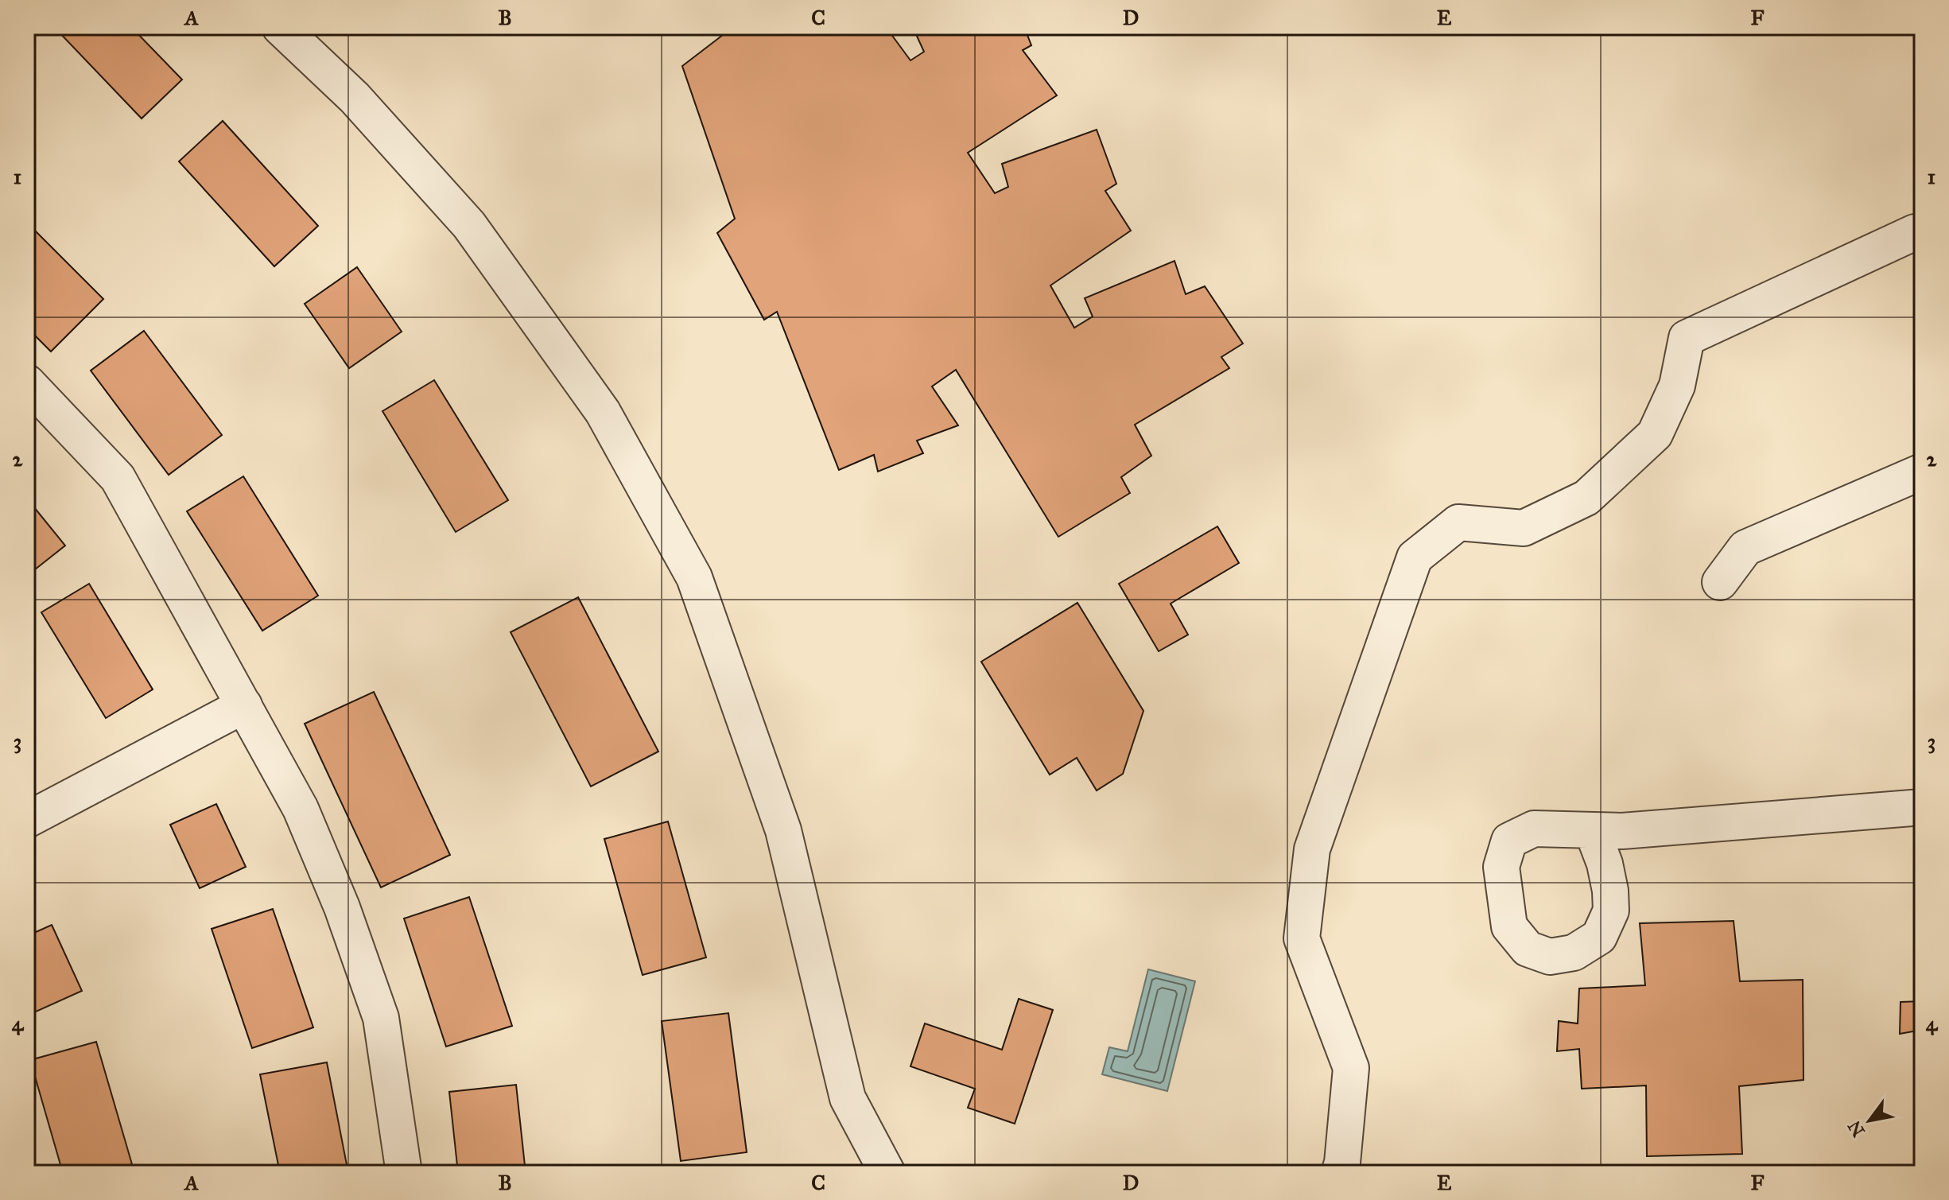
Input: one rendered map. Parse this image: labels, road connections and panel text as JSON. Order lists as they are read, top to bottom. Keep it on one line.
{"north":"bottom left","grid":{"columns":["A","B","C","D","E","F"],"rows":["1","2","3","4"]}}
